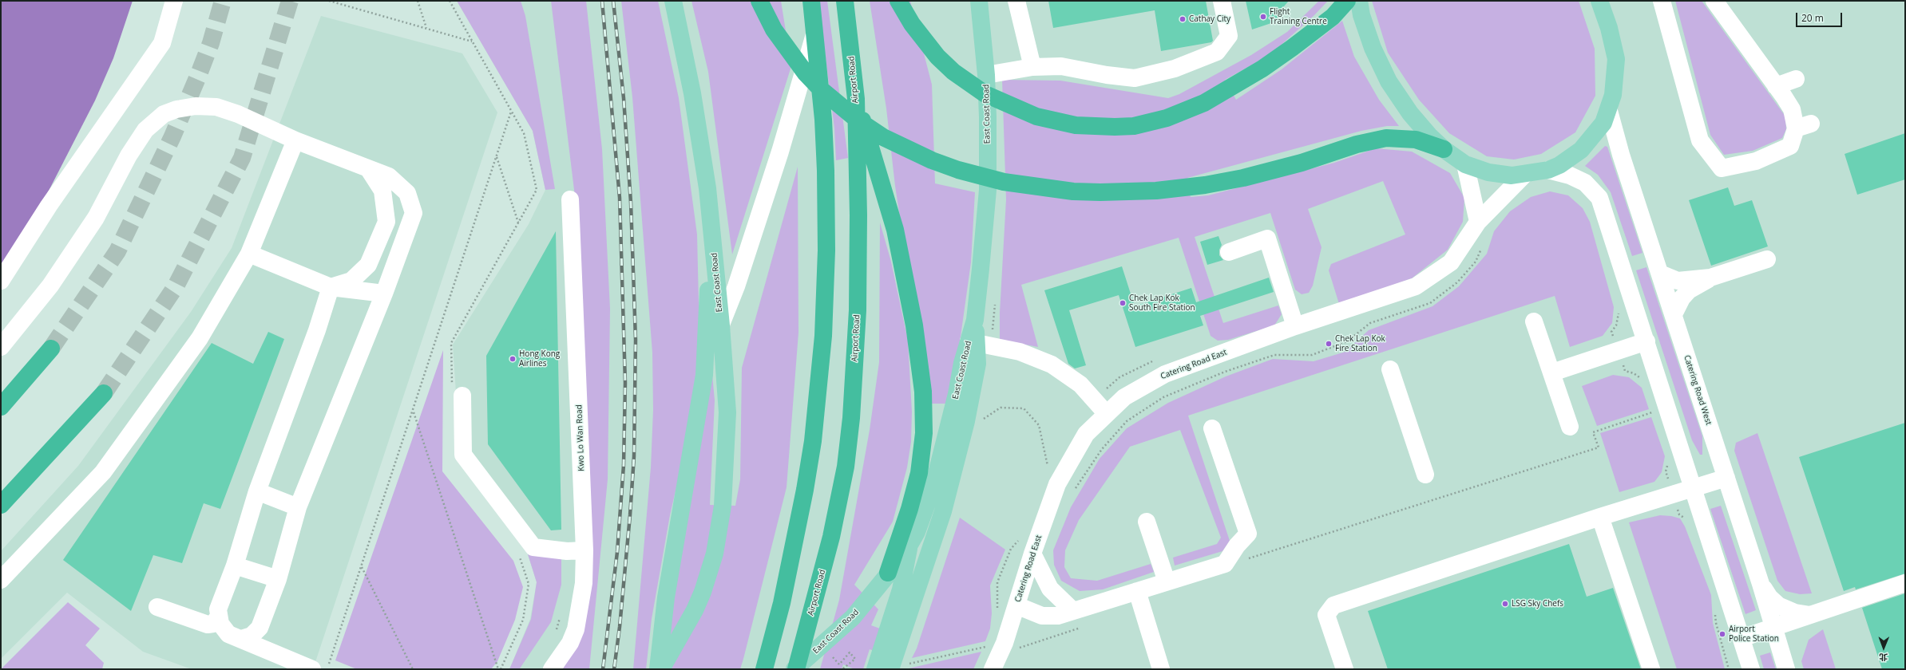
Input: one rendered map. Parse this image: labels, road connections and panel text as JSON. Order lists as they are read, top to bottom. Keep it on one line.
{"streets":{"highway":["Airport Road"],"main road":["East Coast Road"],"street":["Catering Road East","Catering Road West","Kwo Lo Wan Road"]},"crossings":[["Airport Road","East Coast Road"]],"places":["Flight Training Centre","Cathay City","Chek Lap Kok South Fire Station","Chek Lap Kok Fire Station","Hong Kong Airlines","LSG Sky Chefs","Airport Police Station"],"scale_bar":"20 m","north":"bottom"}
